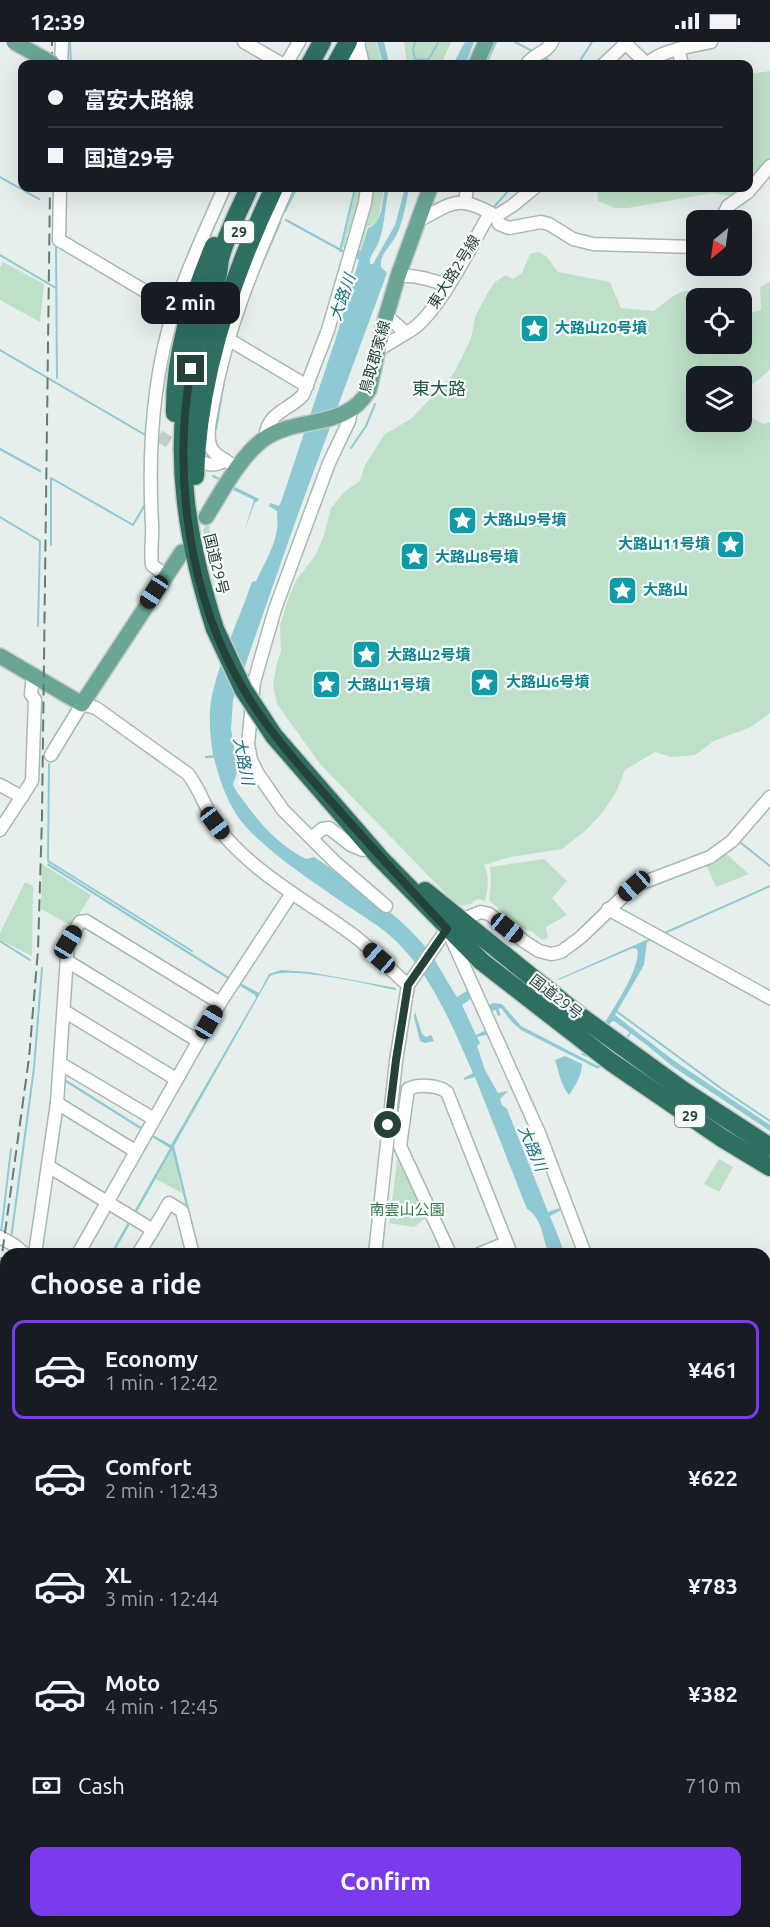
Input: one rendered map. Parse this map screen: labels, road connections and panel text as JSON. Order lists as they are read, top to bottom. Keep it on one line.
{"streets":{"highway":["29","国道29号"],"main road":["鳥取郡家線"],"street":["東大路2号線"]},"crossings":[["東大路2号線","鳥取郡家線"]],"districts":["東大路"],"water":["大路川"],"parks":["南雲山公園"],"places":{"place":["大路山20号墳","大路山9号墳","大路山11号墳","大路山8号墳","大路山","大路山2号墳","大路山6号墳","大路山1号墳"]},"north":"bottom left","page":{"status":"12:39","banner":["富安大路線","国道29号"],"bubble":"2 min","heading":"Choose a ride","list":[{"name":"Economy","note":"1 min · 12:42","value":"¥461"},{"name":"Comfort","note":"2 min · 12:43","value":"¥622"},{"name":"XL","note":"3 min · 12:44","value":"¥783"},{"name":"Moto","note":"4 min · 12:45","value":"¥382"}],"pay":["Cash","710 m"],"buttons":"Confirm"}}
